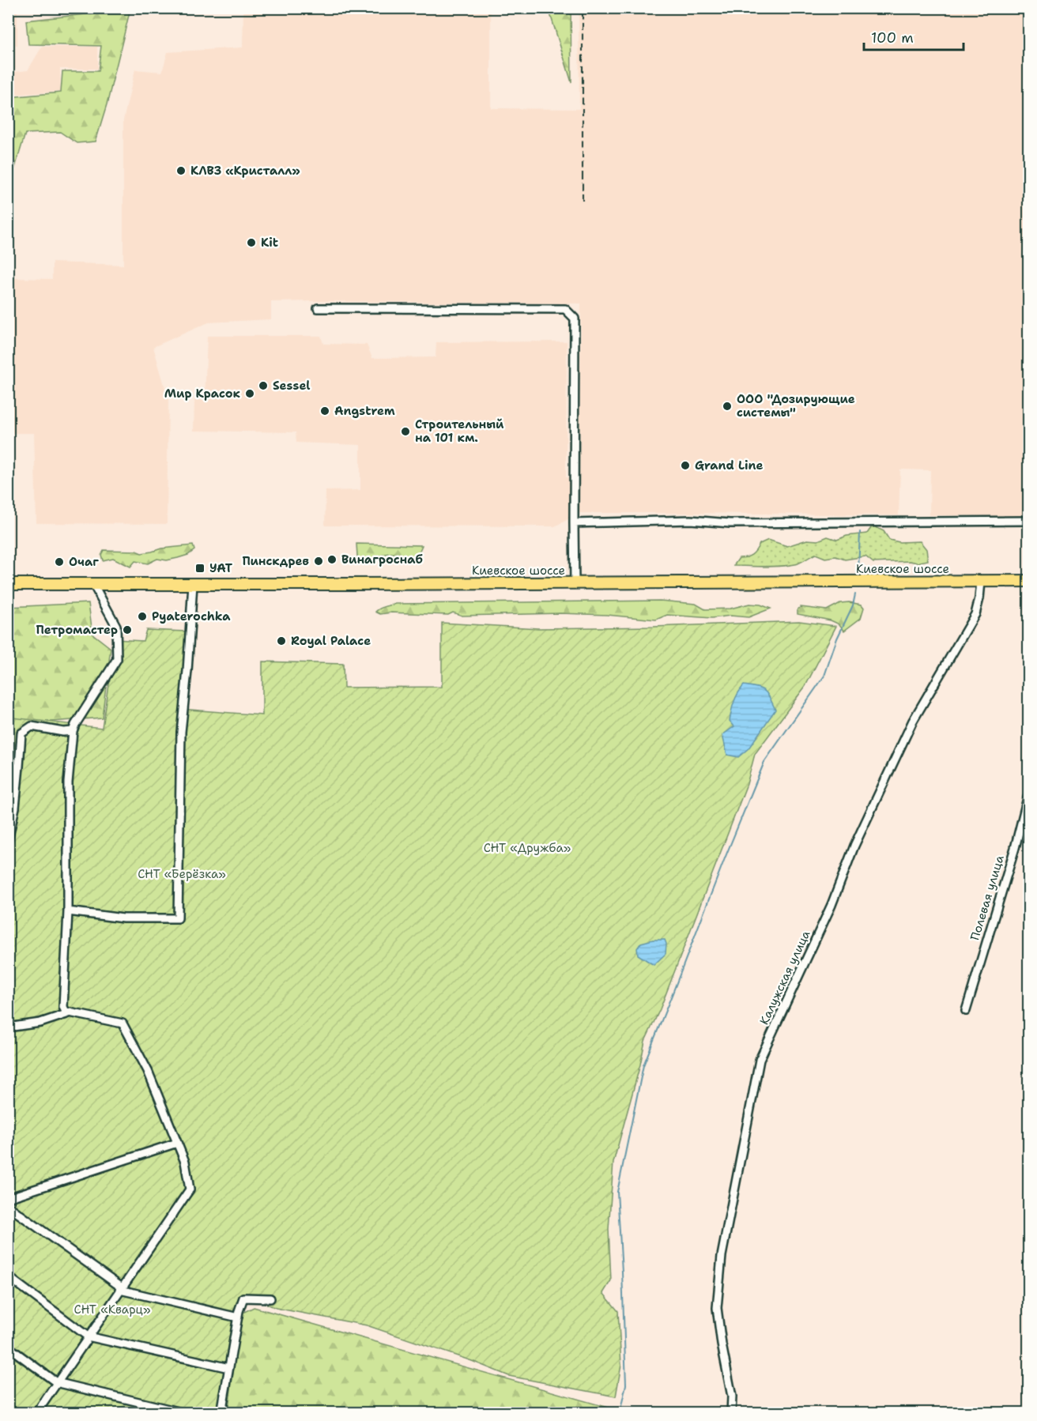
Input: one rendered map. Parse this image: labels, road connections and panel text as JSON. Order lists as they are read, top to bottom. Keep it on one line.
{"streets":{"highway":["Киевское шоссе"],"street":["Полевая улица","Калужская улица"]},"crossings":[["Киевское шоссе","Калужская улица"]],"parks":["СНТ «Дружба»","СНТ «Берёзка»","СНТ «Кварц»"],"places":{"other":["КЛВЗ «Кристалл»","Kit","Sessel","Мир Красок","ООО \"Дозирующие системы\"","Angstrem","Строительный на 101 км.","Grand Line","Винагроснаб","Пинскдрев","Очаг","Pyaterochka","Петромастер","Royal Palace"],"transit":["УАТ"]},"scale_bar":"100 m"}
